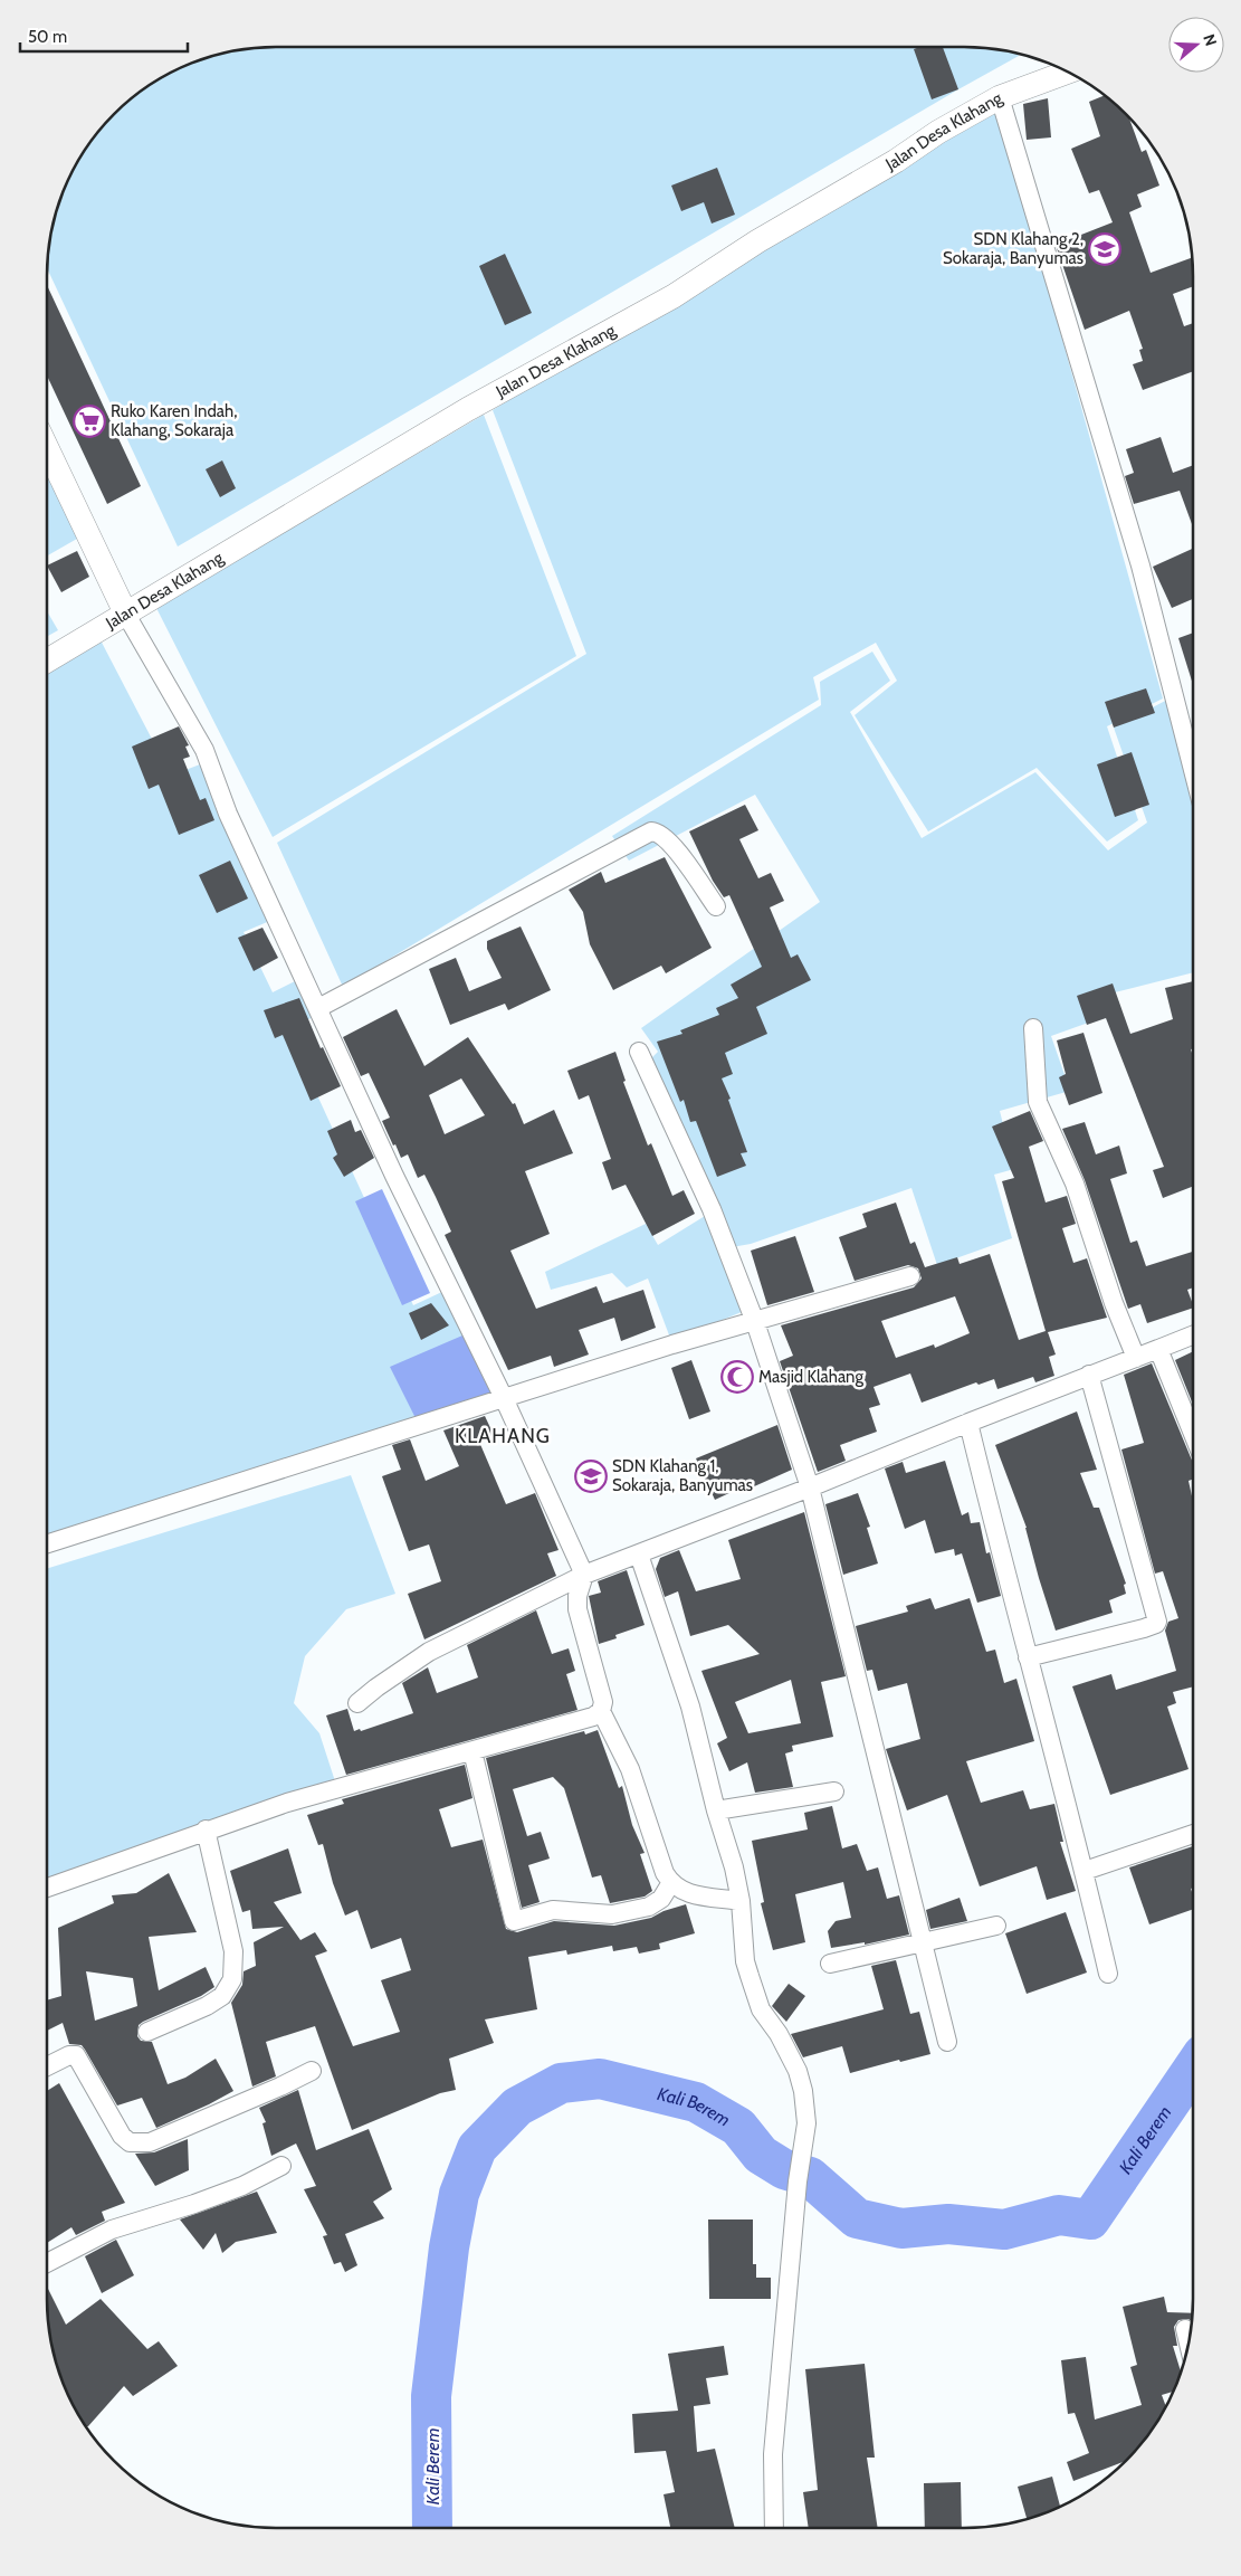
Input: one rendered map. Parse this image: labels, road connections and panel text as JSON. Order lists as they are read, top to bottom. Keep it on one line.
{"streets":{"street":["Jalan Desa Klahang"]},"districts":["KLAHANG"],"water":["Kali Berem"],"places":{"school or university":["SDN Klahang 2, Sokaraja, Banyumas","SDN Klahang 1, Sokaraja, Banyumas"],"supermarket":["Ruko Karen Indah, Klahang, Sokaraja"],"mosque":["Masjid Klahang"]},"scale_bar":"50 m","north":"right"}
